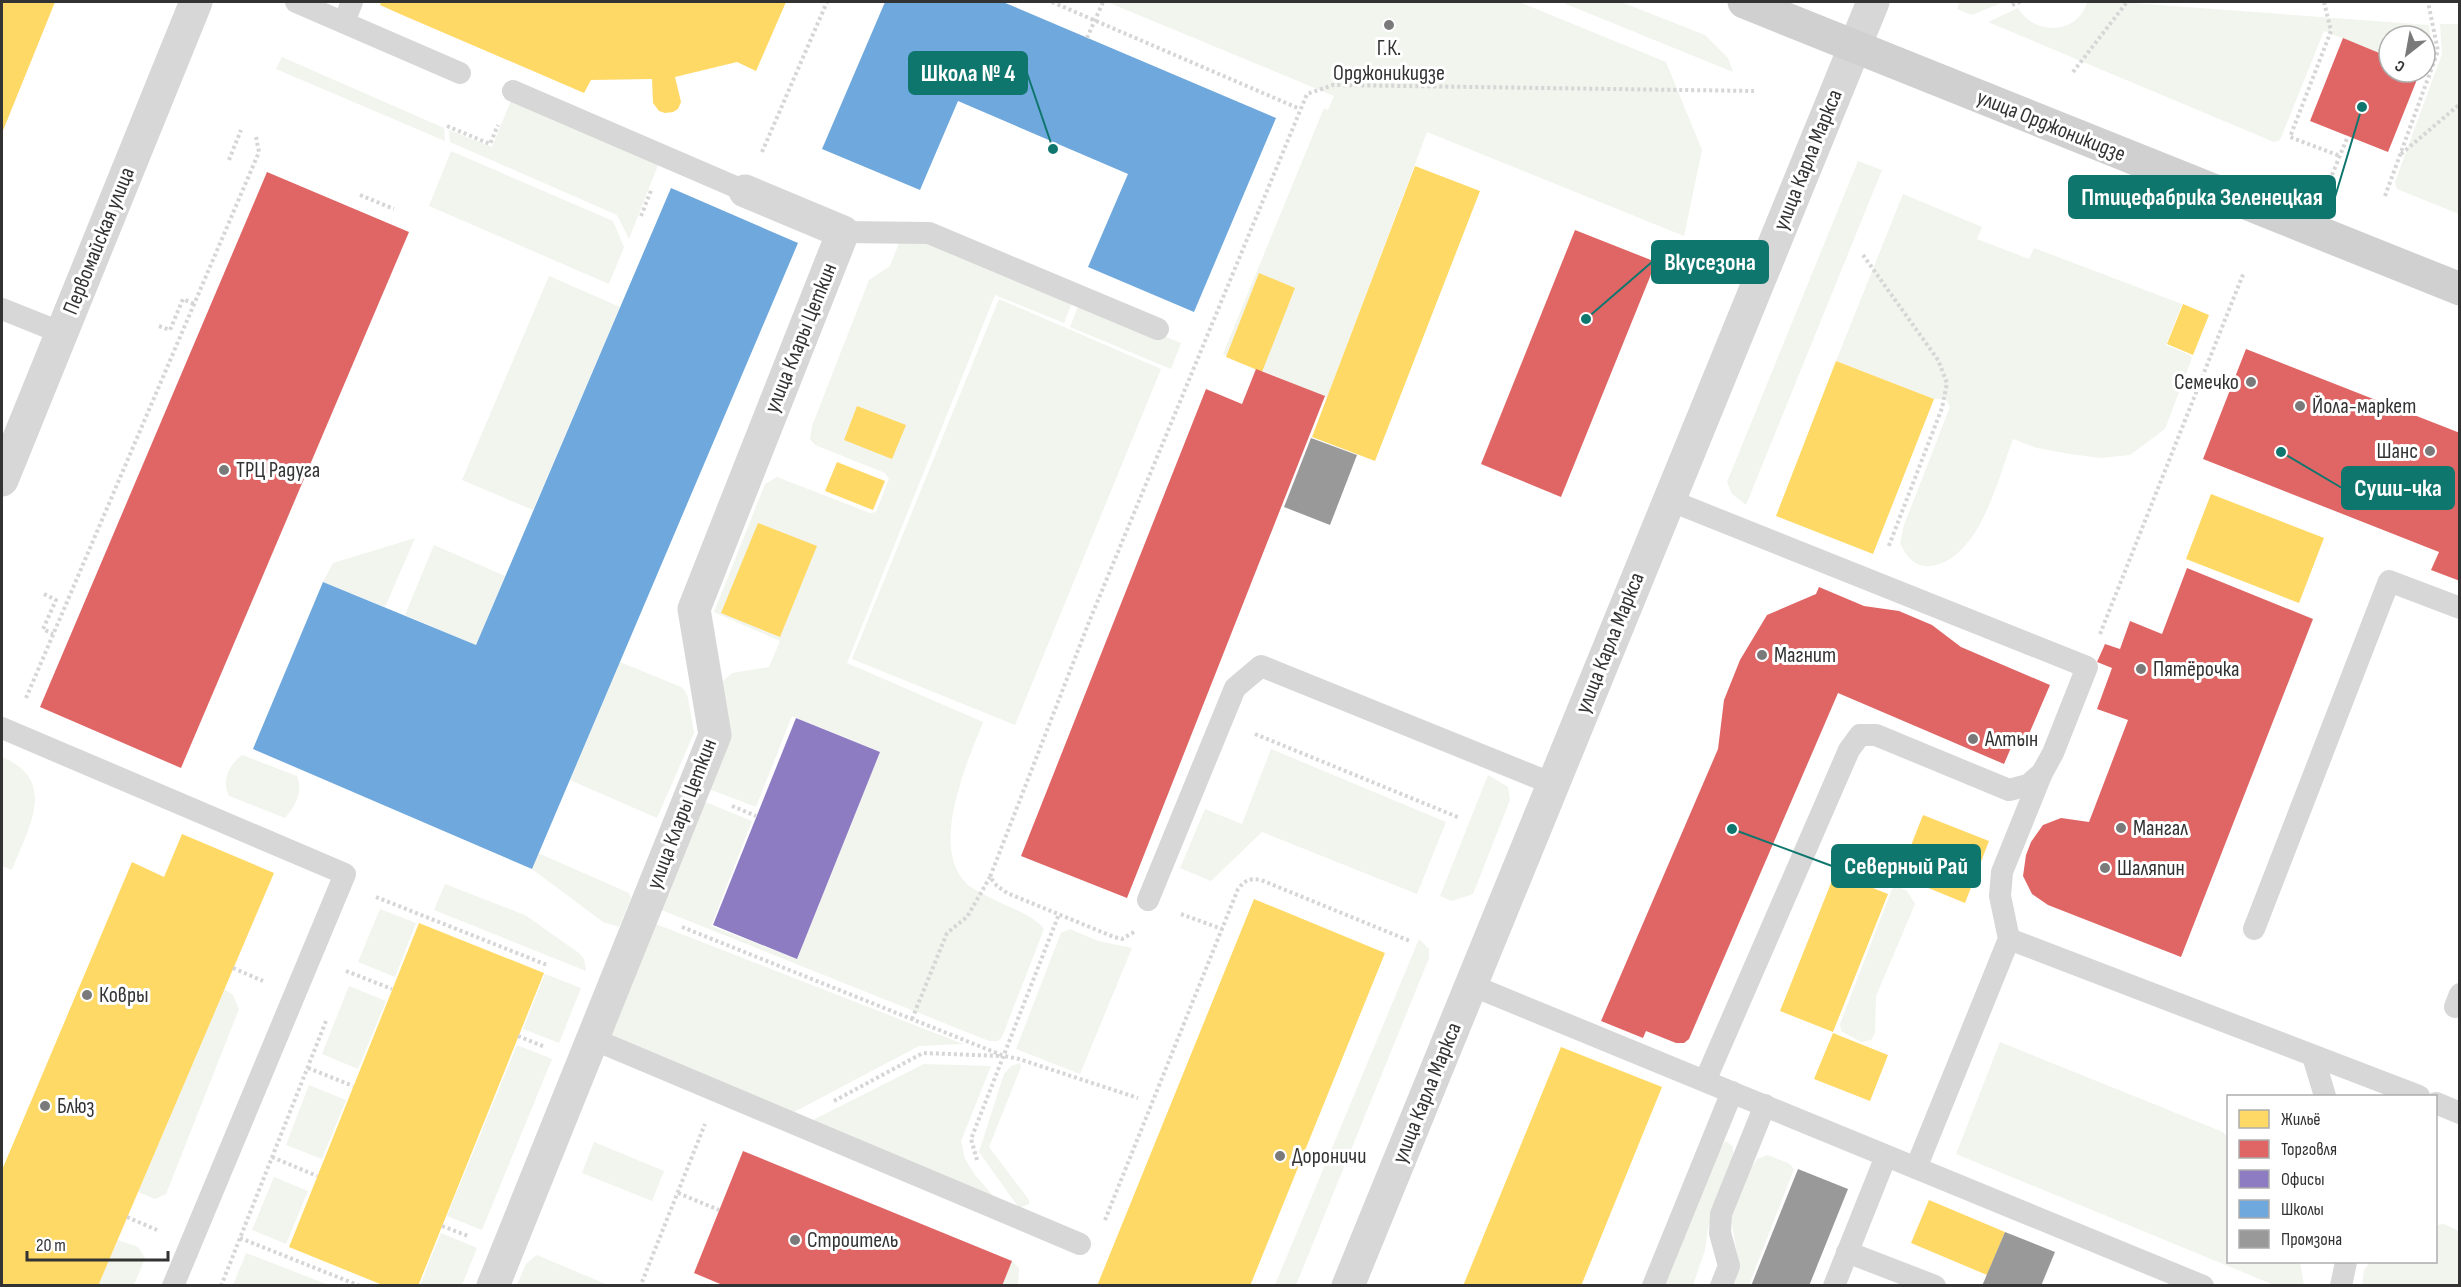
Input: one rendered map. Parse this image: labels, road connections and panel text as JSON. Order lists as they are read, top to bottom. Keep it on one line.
{"streets":{"main road":["улица Орджоникидзе"],"street":["улица Карла Маркса","Первомайская улица","улица Клары Цеткин"]},"crossings":[["улица Орджоникидзе","улица Карла Маркса"]],"places":["Г.К. Орджоникидзе","Птицефабрика Зеленецкая","Школа № 4","Вкусезона","Семечко","Йола-маркет","Шанс","Суши-чка","ТРЦ Радуга","Магнит","Пятёрочка","Алтын","Мангал","Северный Рай","Шаляпин","Ковры","Блюз","Дороничи","Строитель"],"legend":["Жильё","Торговля","Офисы","Школы","Промзона"],"scale_bar":"20 m","north":"bottom left"}
